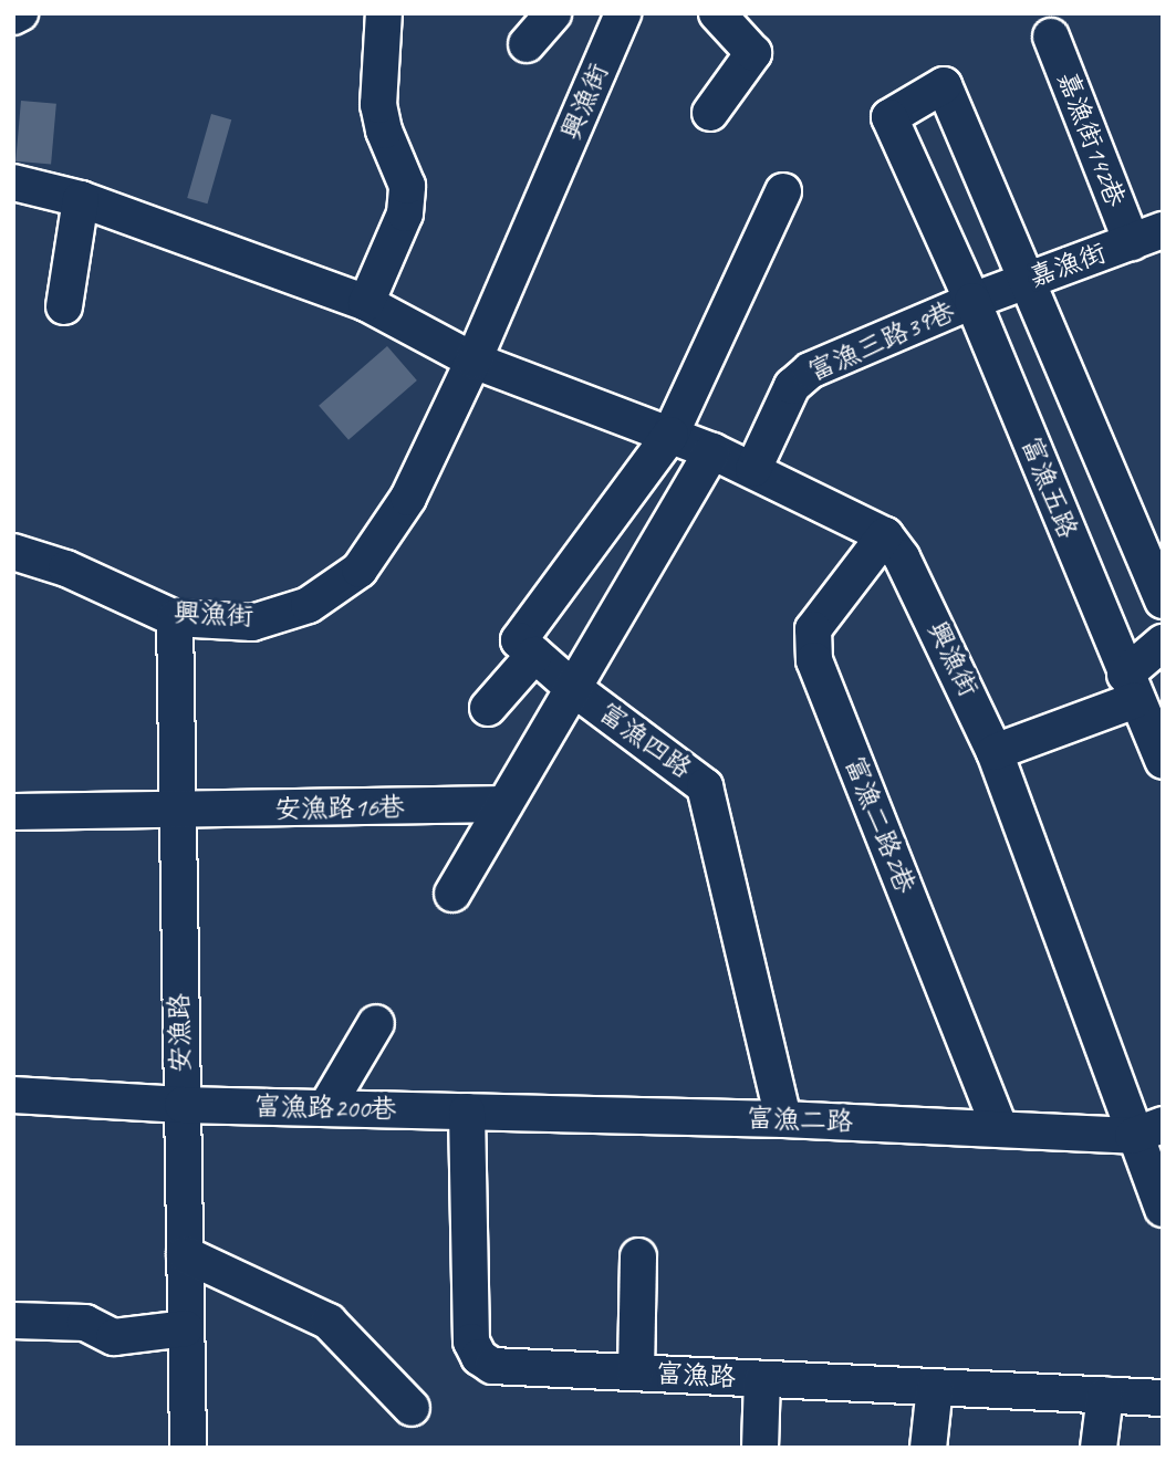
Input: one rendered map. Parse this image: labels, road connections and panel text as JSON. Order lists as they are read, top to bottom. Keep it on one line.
{"streets":{"street":["興漁街","嘉漁街142巷","嘉漁街","富漁三路39巷","富漁五路","富漁四路","安漁路16巷","富漁二路2巷","安漁路","富漁路200巷","富漁二路","富漁路"]},"crossings":[["興漁街","富漁三路39巷"],["興漁街","富漁二路2巷"],["興漁街","安漁路"],["興漁街","富漁二路"],["嘉漁街142巷","嘉漁街"],["嘉漁街","富漁三路39巷"],["嘉漁街","富漁五路"],["富漁三路39巷","富漁五路"],["富漁四路","富漁二路"],["安漁路16巷","安漁路"],["富漁二路2巷","富漁二路"],["安漁路","富漁路200巷"],["富漁路200巷","富漁二路"],["富漁路200巷","富漁路"],["富漁二路","富漁路"]]}
